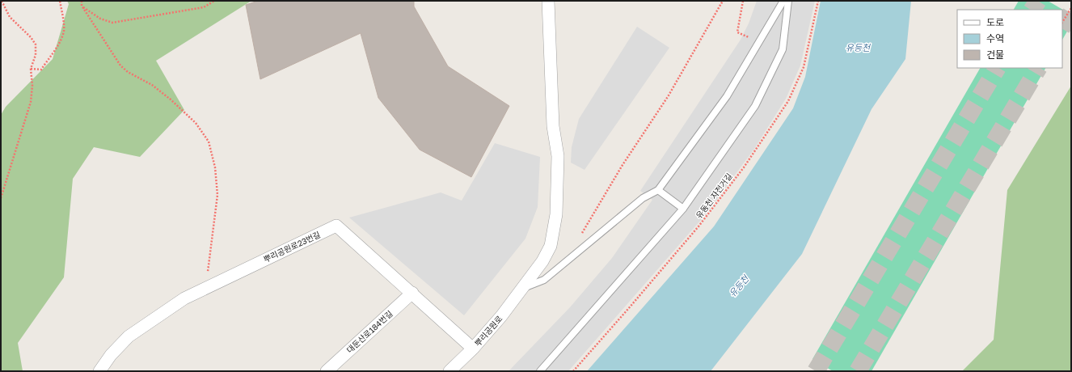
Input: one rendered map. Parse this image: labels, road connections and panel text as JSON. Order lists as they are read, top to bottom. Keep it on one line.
{"streets":{"street":["뿌리공원로23번길","뿌리공원로","대둔산로184번길"],"path":["유동천 자전거길"]},"crossings":[["뿌리공원로23번길","뿌리공원로"],["뿌리공원로23번길","대둔산로184번길"]],"water":["유등천"],"legend":["도로","수역","건물"]}
